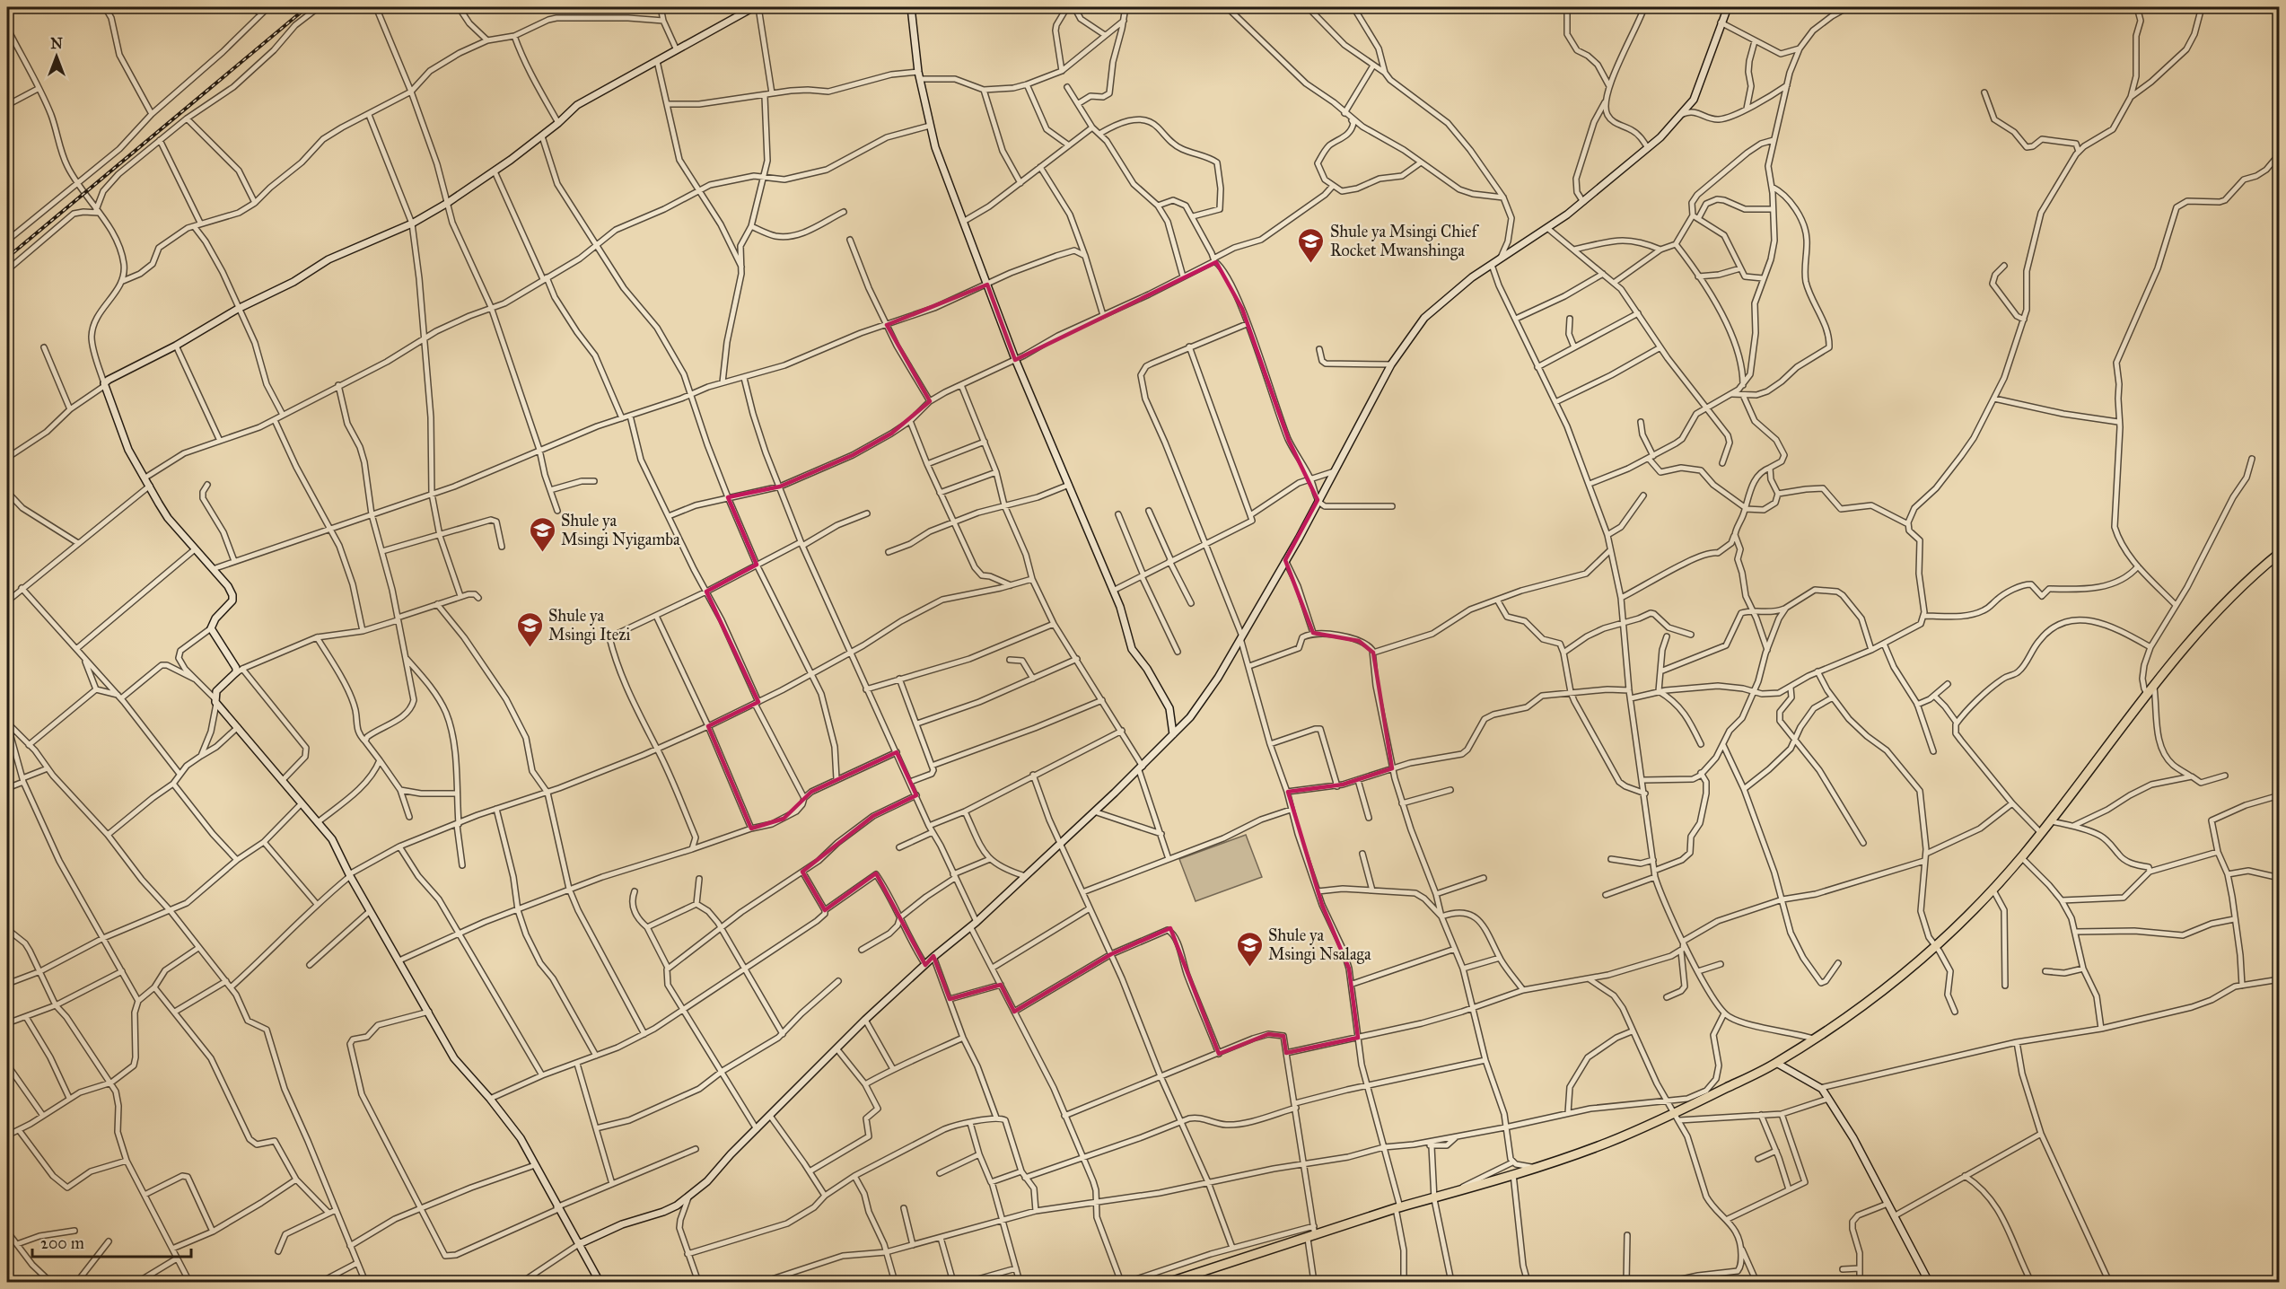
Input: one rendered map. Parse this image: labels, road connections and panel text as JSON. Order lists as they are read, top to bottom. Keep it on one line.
{"places":{"school or university":["Shule ya Msingi Chief Rocket Mwanshinga","Shule ya Msingi Nyigamba","Shule ya Msingi Itezi","Shule ya Msingi Nsalaga"]},"scale_bar":"200 m","north":"top"}
